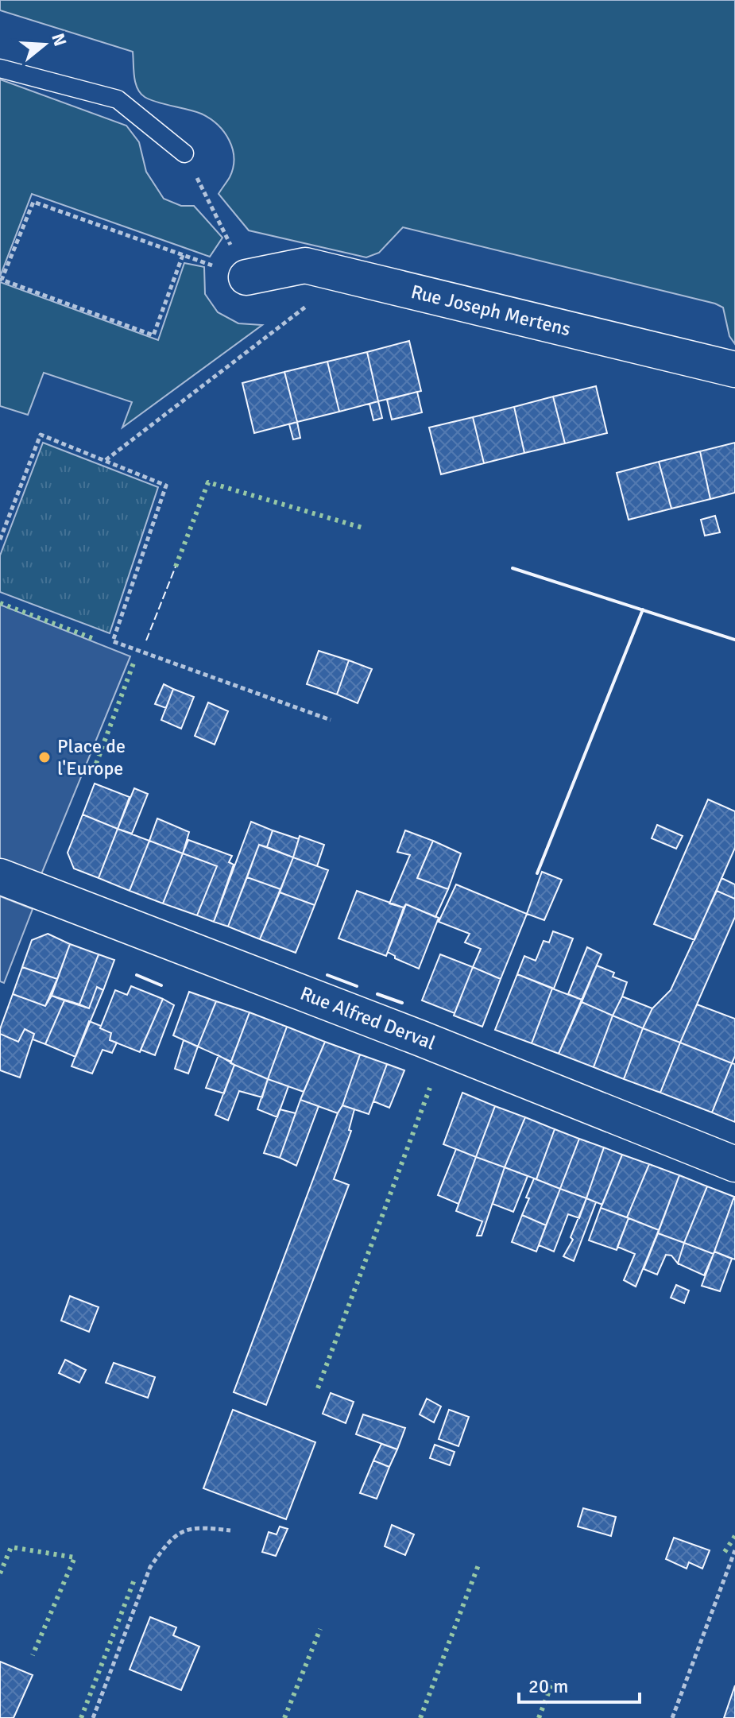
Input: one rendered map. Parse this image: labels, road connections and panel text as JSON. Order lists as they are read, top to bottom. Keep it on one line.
{"streets":{"street":["Rue Joseph Mertens","Rue Alfred Derval"]},"places":["Place de l'Europe"],"scale_bar":"20 m","north":"right"}
